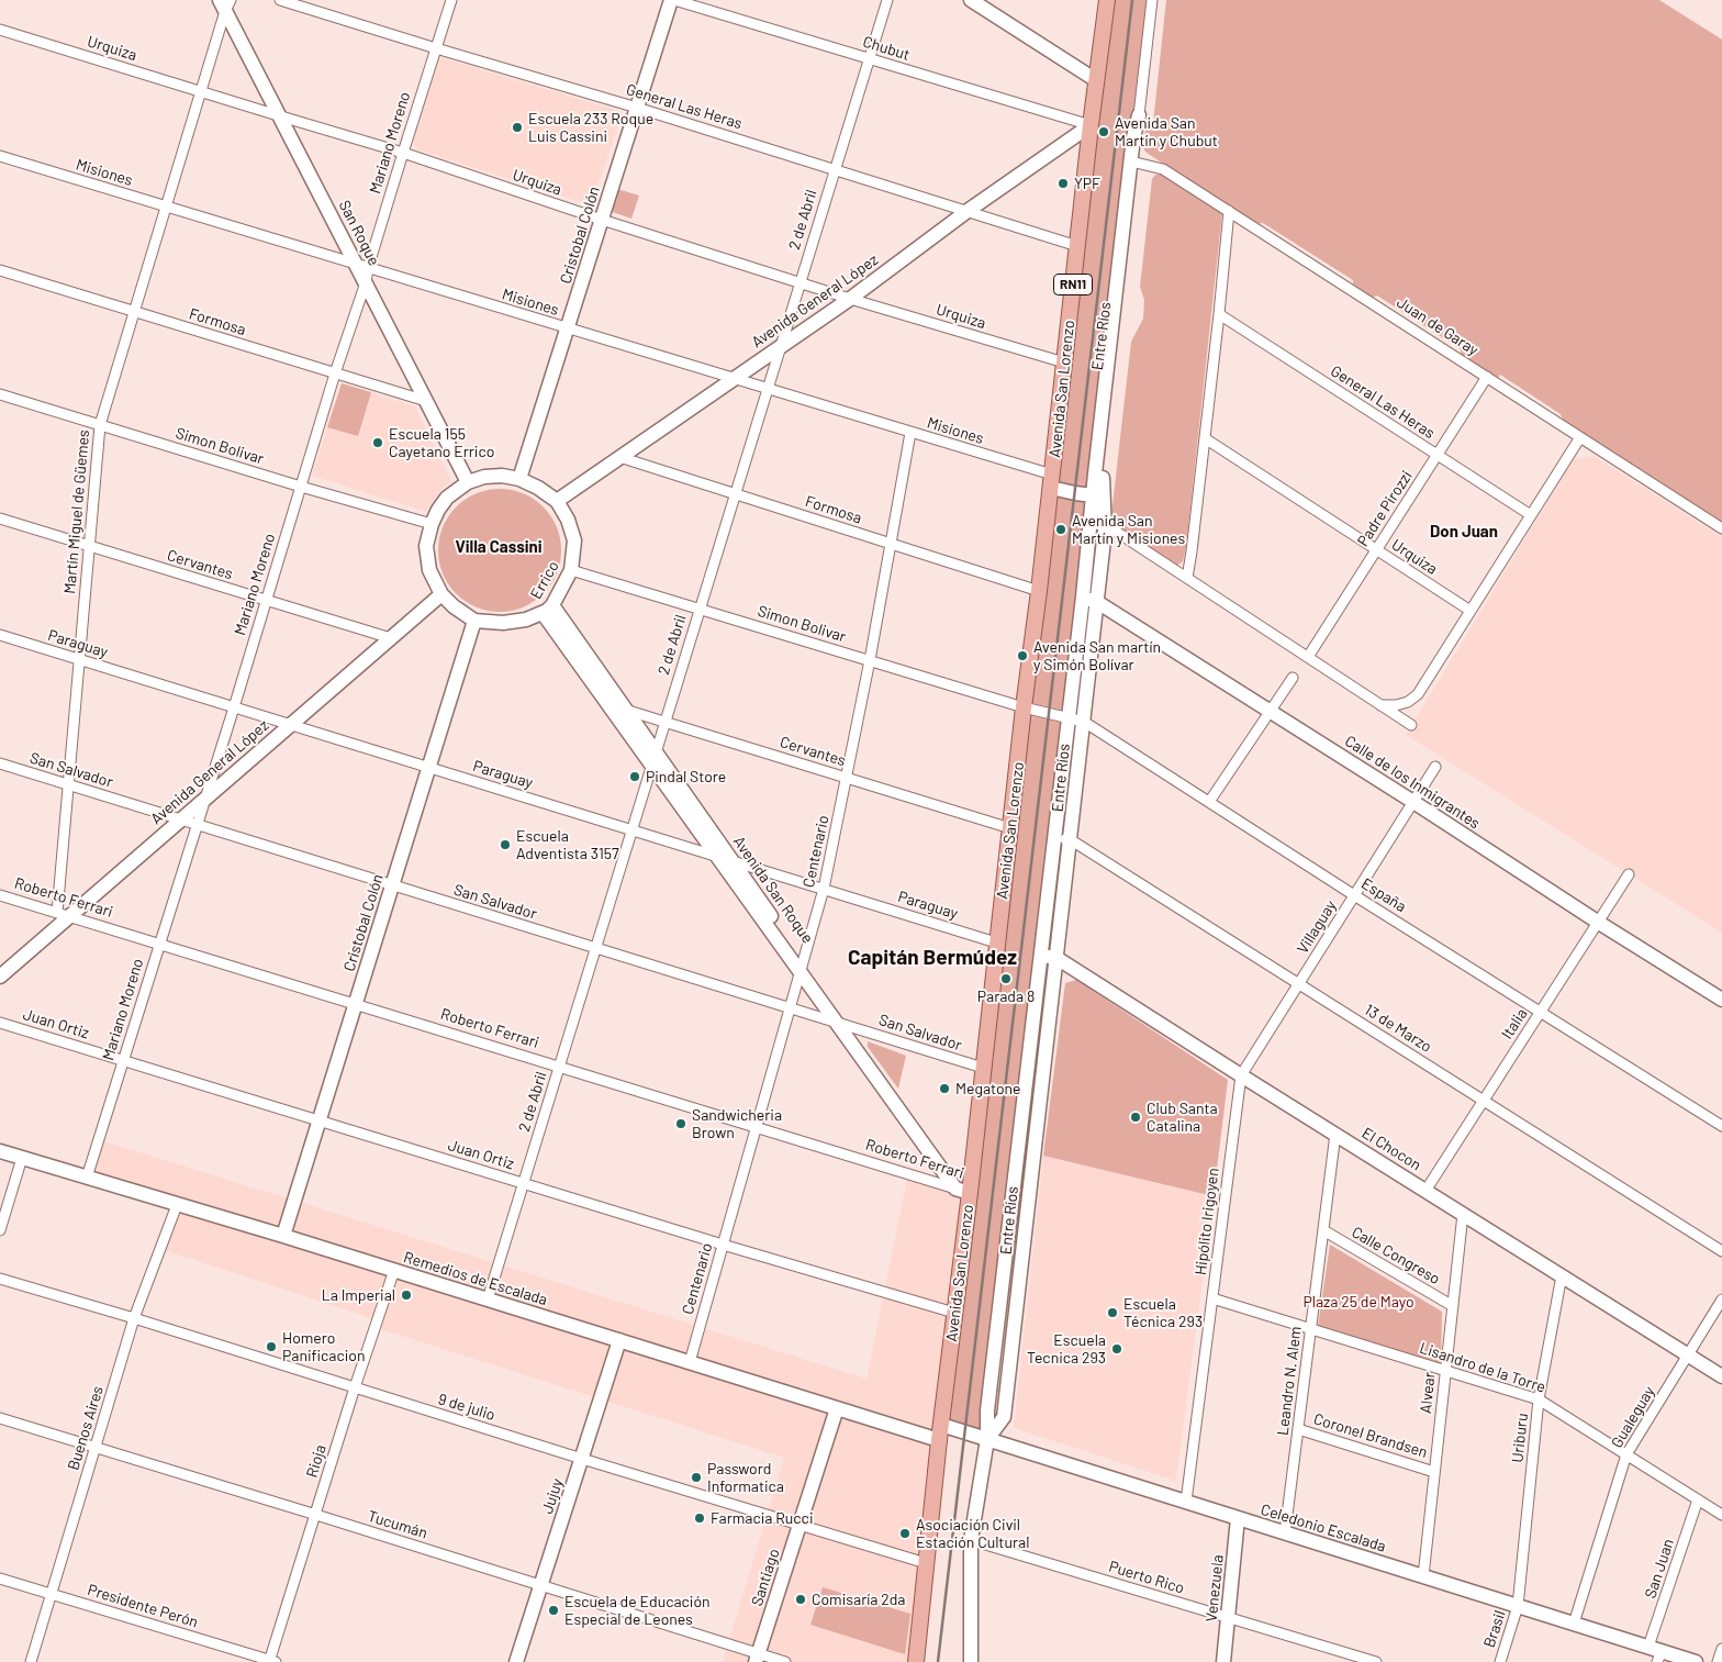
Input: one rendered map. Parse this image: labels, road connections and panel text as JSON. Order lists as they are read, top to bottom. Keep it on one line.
{"streets":{"main road":["RN11","Avenida San Lorenzo"],"street":["Urquiza","Chubut","General Las Heras","Mariano Moreno","Misiones","2 de Abril","San Roque","Cristobal Colón","Avenida General López","Formosa","Juan de Garay","Entre Ríos","Simon Bolivar","Padre Pirozzi","Martín Miguel de Güemes","Cervantes","Errico","Paraguay","San Salvador","Calle de los Inmigrantes","Centenario","Avenida San Roque","España","Roberto Ferrari","Villaguay","Juan Ortiz","Italia","13 de Marzo","El Chocon","Hipólito Irigoyen","Calle Congreso","Remedios de Escalada","Lisandro de la Torre","Leandro N. Alem","Alvear","9 de julio","Gualeguay","Buenos Aires","Coronel Brandsen","Uriburu","Rioja","Jujuy","Tucumán","Celedonio Escalada","San Juan","Santiago","Puerto Rico","Venezuela","Presidente Perón","Brasil"]},"crossings":[["Urquiza","Mariano Moreno"],["Urquiza","2 de Abril"],["Urquiza","San Roque"],["Urquiza","Cristobal Colón"],["Urquiza","Avenida General López"],["Urquiza","Avenida San Lorenzo"],["Urquiza","Padre Pirozzi"],["Urquiza","Martín Miguel de Güemes"],["Chubut","2 de Abril"],["Chubut","Cristobal Colón"],["Chubut","Avenida General López"],["Chubut","Avenida San Lorenzo"],["General Las Heras","Mariano Moreno"],["General Las Heras","2 de Abril"],["General Las Heras","Cristobal Colón"],["General Las Heras","Avenida General López"],["General Las Heras","Avenida San Lorenzo"],["General Las Heras","Padre Pirozzi"],["Mariano Moreno","Misiones"],["Mariano Moreno","San Roque"],["Mariano Moreno","Avenida General López"],["Mariano Moreno","Formosa"],["Mariano Moreno","Simon Bolivar"],["Mariano Moreno","Cervantes"],["Mariano Moreno","Paraguay"],["Mariano Moreno","San Salvador"],["Mariano Moreno","Roberto Ferrari"],["Mariano Moreno","Juan Ortiz"],["Mariano Moreno","Remedios de Escalada"],["Misiones","2 de Abril"],["Misiones","San Roque"],["Misiones","Cristobal Colón"],["Misiones","Avenida General López"],["Misiones","Avenida San Lorenzo"],["Misiones","Martín Miguel de Güemes"],["Misiones","Centenario"],["2 de Abril","Avenida General López"],["2 de Abril","Formosa"],["2 de Abril","Simon Bolivar"],["2 de Abril","Cervantes"],["2 de Abril","Paraguay"],["2 de Abril","San Salvador"],["2 de Abril","Avenida San Roque"],["2 de Abril","Roberto Ferrari"],["2 de Abril","Juan Ortiz"],["2 de Abril","Remedios de Escalada"],["San Roque","Cristobal Colón"],["San Roque","Avenida General López"],["San Roque","Formosa"],["San Roque","Simon Bolivar"],["San Roque","Martín Miguel de Güemes"],["San Roque","Errico"],["San Roque","Avenida San Roque"],["Cristobal Colón","Avenida General López"],["Cristobal Colón","Simon Bolivar"],["Cristobal Colón","Errico"],["Cristobal Colón","Paraguay"],["Cristobal Colón","San Salvador"],["Cristobal Colón","Avenida San Roque"],["Cristobal Colón","Roberto Ferrari"],["Cristobal Colón","Juan Ortiz"],["Cristobal Colón","Remedios de Escalada"],["Avenida General López","Formosa"],["Avenida General López","Avenida San Lorenzo"],["Avenida General López","Simon Bolivar"],["Avenida General López","Martín Miguel de Güemes"],["Avenida General López","Cervantes"],["Avenida General López","Errico"],["Avenida General López","Paraguay"],["Avenida General López","San Salvador"],["Avenida General López","Avenida San Roque"],["Avenida General López","Roberto Ferrari"],["Formosa","Avenida San Lorenzo"],["Formosa","Martín Miguel de Güemes"],["Formosa","Centenario"],["Juan de Garay","Entre Ríos"],["Juan de Garay","Padre Pirozzi"],["Entre Ríos","Calle de los Inmigrantes"],["Entre Ríos","España"],["Entre Ríos","13 de Marzo"],["Entre Ríos","El Chocon"],["Entre Ríos","Celedonio Escalada"],["Entre Ríos","Puerto Rico"],["Avenida San Lorenzo","Simon Bolivar"],["Avenida San Lorenzo","Cervantes"],["Avenida San Lorenzo","Paraguay"],["Avenida San Lorenzo","San Salvador"],["Avenida San Lorenzo","Avenida San Roque"],["Avenida San Lorenzo","España"],["Avenida San Lorenzo","Roberto Ferrari"],["Avenida San Lorenzo","Juan Ortiz"],["Avenida San Lorenzo","Remedios de Escalada"],["Avenida San Lorenzo","9 de julio"],["Avenida San Lorenzo","Celedonio Escalada"],["Simon Bolivar","Martín Miguel de Güemes"],["Simon Bolivar","Errico"],["Simon Bolivar","Centenario"],["Simon Bolivar","Avenida San Roque"],["Simon Bolivar","España"],["Martín Miguel de Güemes","Cervantes"],["Martín Miguel de Güemes","Paraguay"],["Martín Miguel de Güemes","San Salvador"],["Martín Miguel de Güemes","Roberto Ferrari"],["Cervantes","Centenario"],["Cervantes","Avenida San Roque"],["Errico","Avenida San Roque"],["Paraguay","Centenario"],["Paraguay","Avenida San Roque"],["San Salvador","Centenario"],["San Salvador","Avenida San Roque"],["Calle de los Inmigrantes","Villaguay"],["Calle de los Inmigrantes","Italia"],["Centenario","Avenida San Roque"],["Centenario","Roberto Ferrari"],["Centenario","Juan Ortiz"],["Centenario","Remedios de Escalada"],["Avenida San Roque","Roberto Ferrari"],["España","Villaguay"],["España","Italia"],["Villaguay","13 de Marzo"],["Villaguay","El Chocon"],["Villaguay","Hipólito Irigoyen"],["Italia","13 de Marzo"],["Italia","El Chocon"],["El Chocon","Hipólito Irigoyen"],["El Chocon","Leandro N. Alem"],["El Chocon","Alvear"],["El Chocon","Gualeguay"],["El Chocon","Uriburu"],["Hipólito Irigoyen","Lisandro de la Torre"],["Hipólito Irigoyen","Celedonio Escalada"],["Calle Congreso","Leandro N. Alem"],["Calle Congreso","Alvear"],["Remedios de Escalada","Buenos Aires"],["Remedios de Escalada","Rioja"],["Remedios de Escalada","Jujuy"],["Remedios de Escalada","Celedonio Escalada"],["Remedios de Escalada","Santiago"],["Lisandro de la Torre","Leandro N. Alem"],["Lisandro de la Torre","Alvear"],["Lisandro de la Torre","Gualeguay"],["Lisandro de la Torre","Uriburu"],["Lisandro de la Torre","San Juan"],["Leandro N. Alem","Coronel Brandsen"],["Leandro N. Alem","Celedonio Escalada"],["Alvear","Coronel Brandsen"],["Alvear","Celedonio Escalada"],["9 de julio","Buenos Aires"],["9 de julio","Rioja"],["9 de julio","Jujuy"],["9 de julio","Santiago"],["Gualeguay","Celedonio Escalada"],["Buenos Aires","Tucumán"],["Buenos Aires","Presidente Perón"],["Uriburu","Celedonio Escalada"],["Uriburu","Brasil"],["Rioja","Tucumán"],["Rioja","Presidente Perón"],["Jujuy","Tucumán"],["Tucumán","Santiago"],["Celedonio Escalada","San Juan"],["Celedonio Escalada","Venezuela"],["Celedonio Escalada","Brasil"],["Puerto Rico","Venezuela"]],"districts":["Don Juan","Villa Cassini","Capitán Bermúdez"],"parks":["Plaza 25 de Mayo"],"places":["Escuela 233 Roque Luis Cassini","Avenida San Martín y Chubut","YPF","Escuela 155 Cayetano Errico","Avenida San Martín y Misiones","Avenida San martín y Simón Bolívar","Pindal Store","Escuela Adventista 3157","Parada 8","Megatone","Club Santa Catalina","Sandwicheria Brown","La Imperial","Escuela Técnica 293","Homero Panificacion","Escuela Tecnica 293","Password Informatica","Farmacia Rucci","Asociación Civil Estación Cultural","Comisaría 2da","Escuela de Educación Especial de Leones"]}
